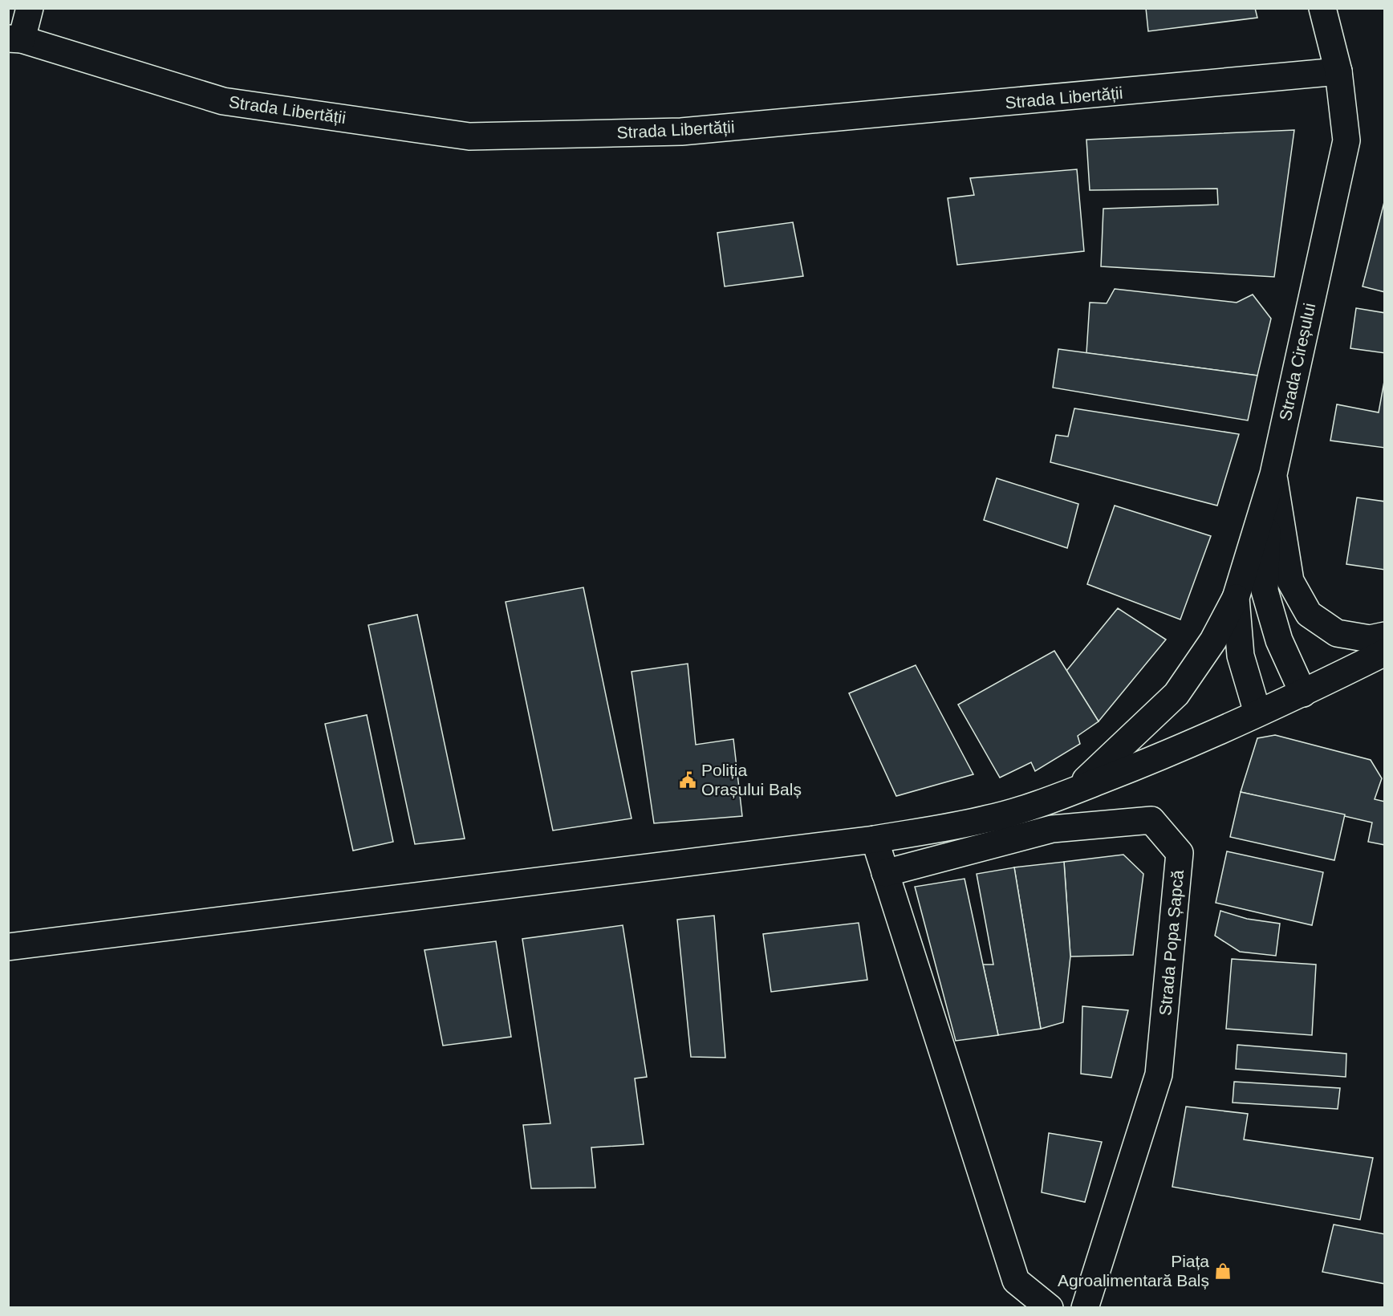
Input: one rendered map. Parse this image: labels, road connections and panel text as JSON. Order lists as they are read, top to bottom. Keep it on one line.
{"streets":{"main road":["Strada Libertății","Strada Cireșului","Strada Popa Șapcă"]},"crossings":[["Strada Libertății","Strada Cireșului"]],"places":{"public building":["Poliția Orașului Balș"],"shop":["Piața Agroalimentară Balș"]}}
